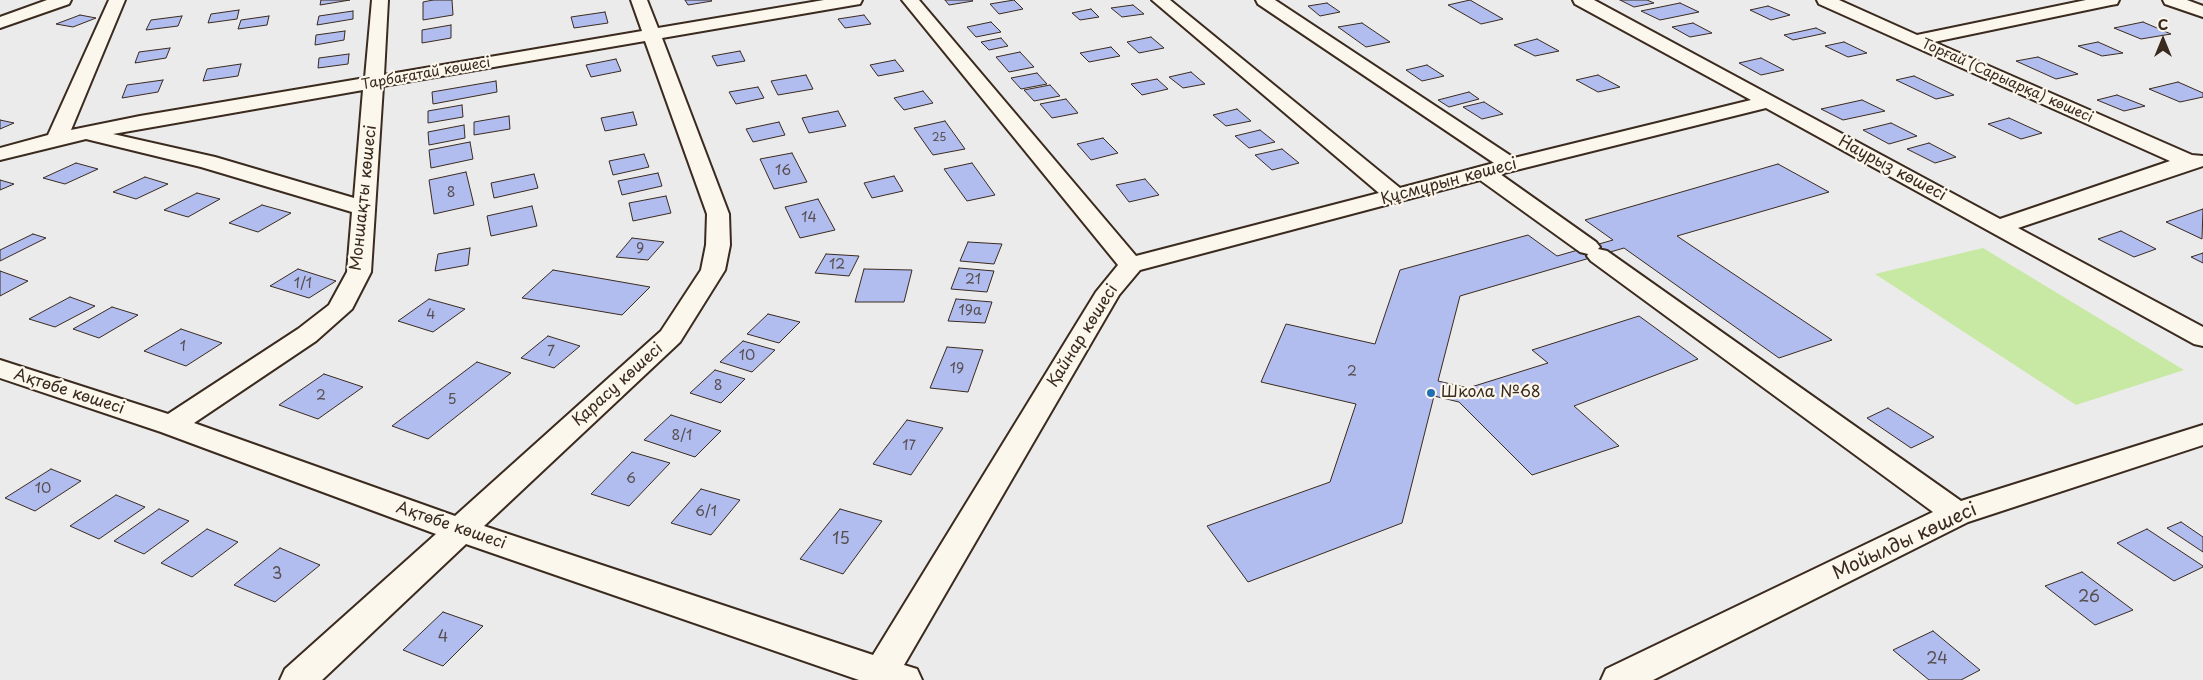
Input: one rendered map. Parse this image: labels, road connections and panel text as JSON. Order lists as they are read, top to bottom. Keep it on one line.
{"streets":{"street":["Тарбағатай көшесі","Торғай (Сарыарқа) көшесі","Наурыз көшесі","Құсмұрын көшесі","Моншақты көшесі","Қайнар көшесі","Қарасу көшесі","Ақтөбе көшесі","Мойылды көшесі"]},"crossings":[["Тарбағатай көшесі","Моншақты көшесі"],["Тарбағатай көшесі","Қарасу көшесі"],["Наурыз көшесі","Құсмұрын көшесі"],["Құсмұрын көшесі","Қайнар көшесі"],["Моншақты көшесі","Ақтөбе көшесі"],["Қайнар көшесі","Ақтөбе көшесі"],["Қарасу көшесі","Ақтөбе көшесі"]],"places":["Школа №68"],"house_numbers":["25","16","8","14","9","12","21","1/1","19а","4","1","7","10","19","2","8","2","5","8/1","17","6","10","6/1","15","3","26","4","24"],"north":"top"}
